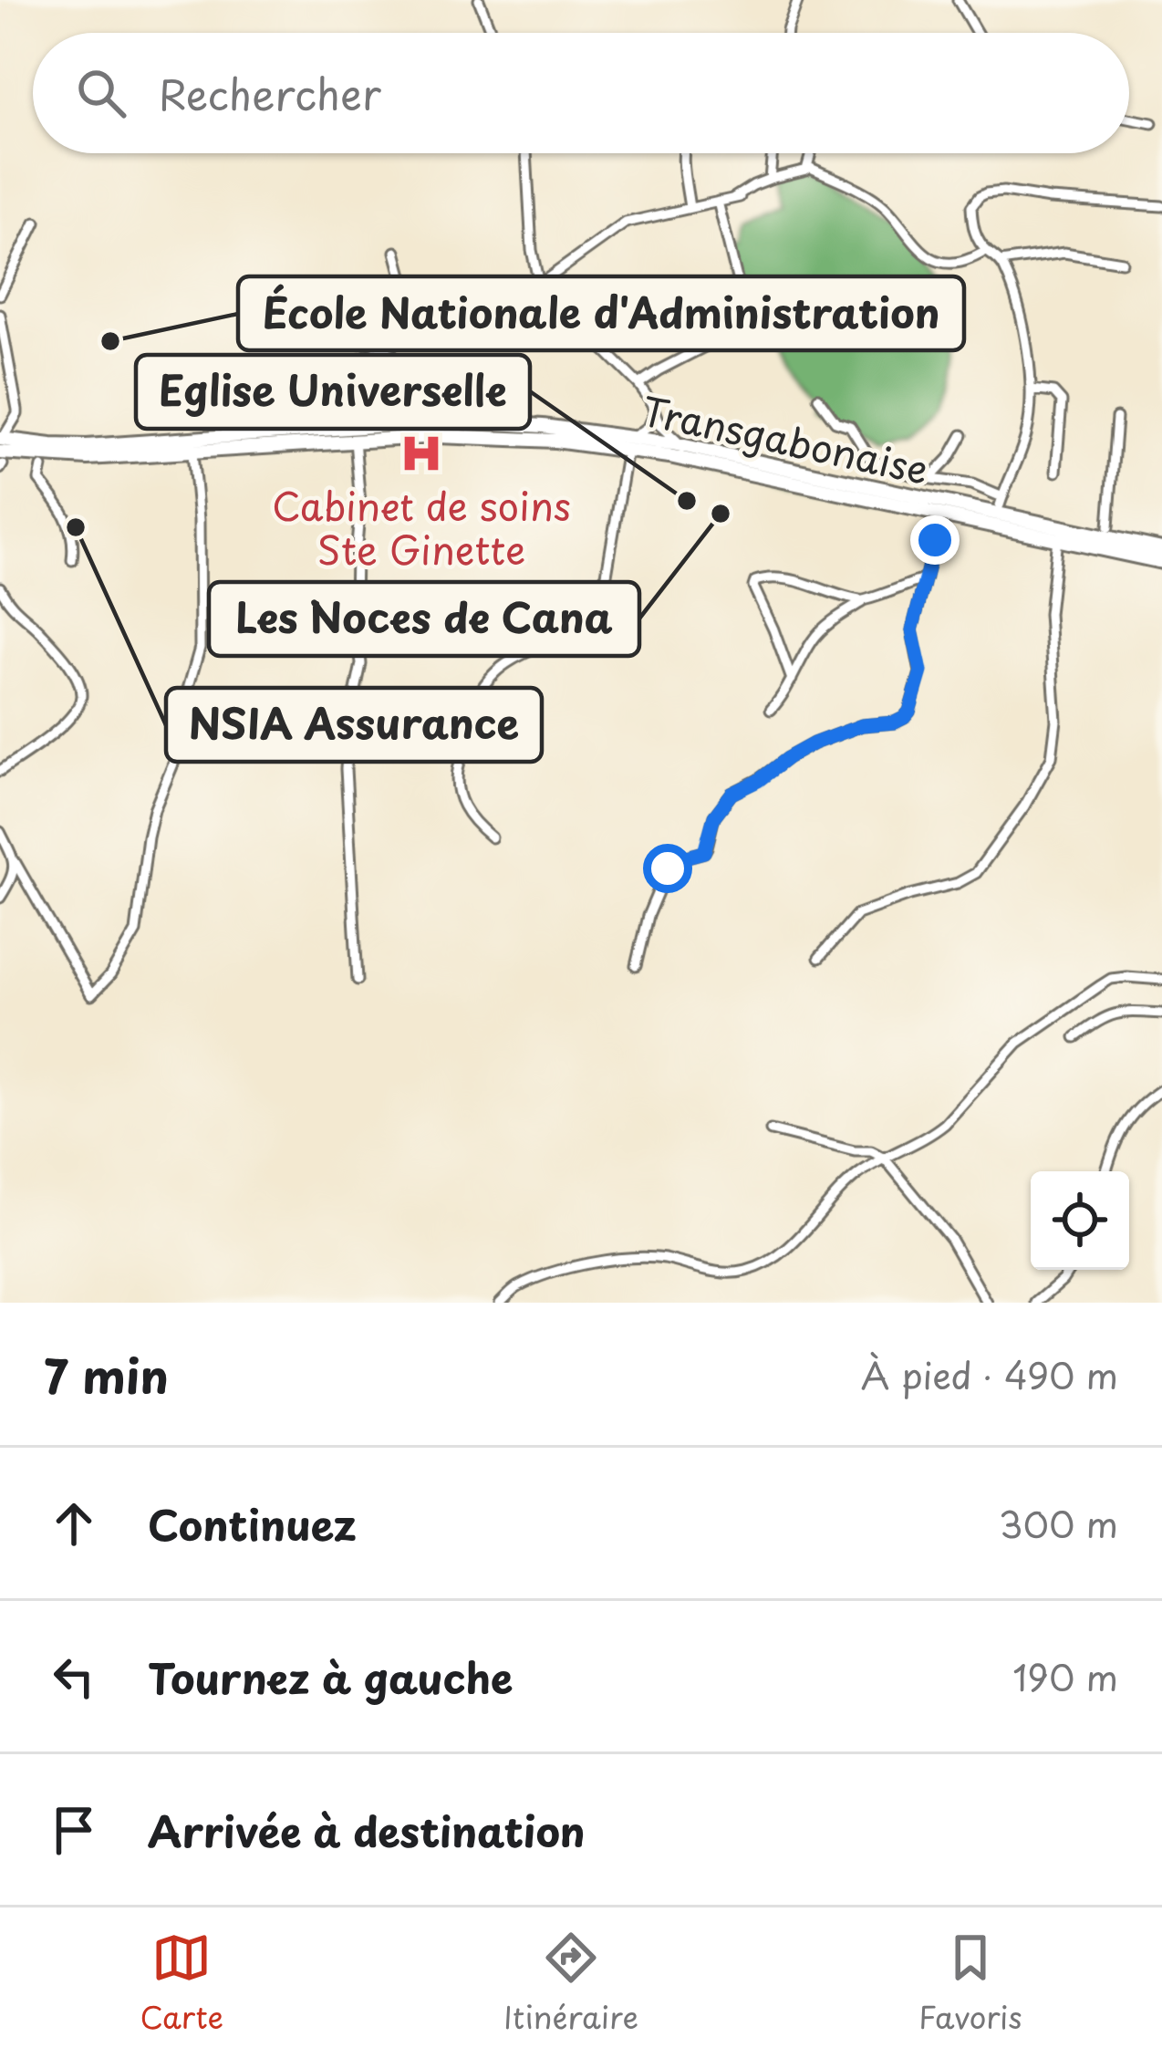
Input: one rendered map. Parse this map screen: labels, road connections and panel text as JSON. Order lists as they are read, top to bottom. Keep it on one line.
{"streets":{"highway":["Transgabonaise"]},"places":{"other":["École Nationale d'Administration","Eglise Universelle","Les Noces de Cana","NSIA Assurance"],"hospital":["Cabinet de soins Ste Ginette"]},"page":{"search":"Rechercher","heading":["7 min","À pied · 490 m"],"list":[["Continuez","300 m"],["Tournez à gauche","190 m"],"Arrivée à destination"],"nav":["Carte","Itinéraire","Favoris"]}}
